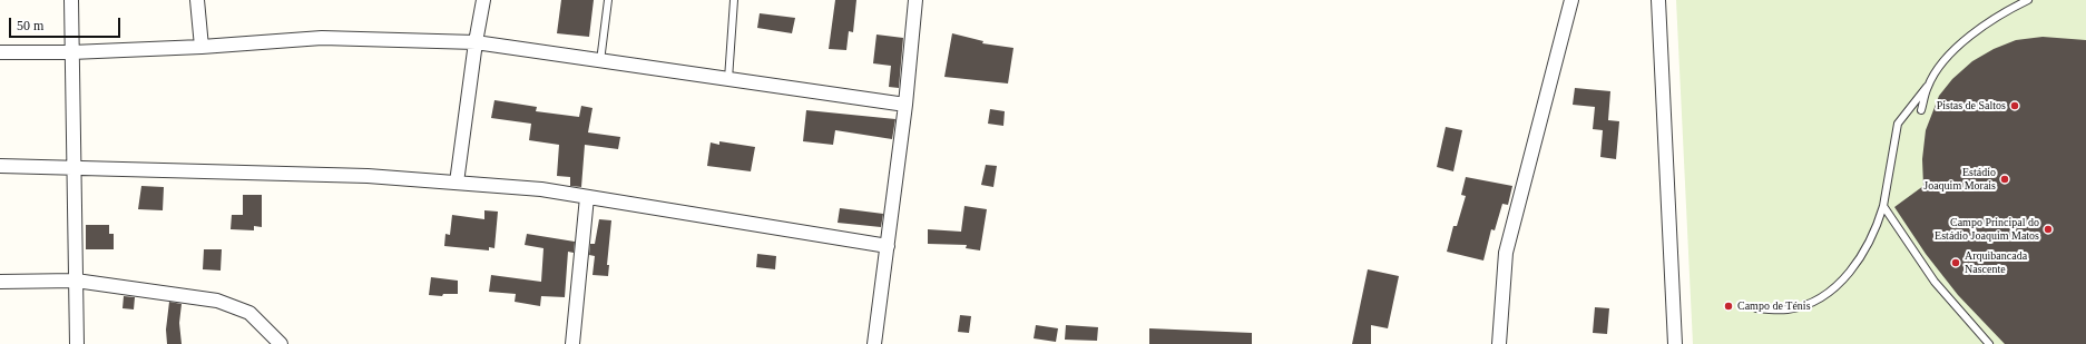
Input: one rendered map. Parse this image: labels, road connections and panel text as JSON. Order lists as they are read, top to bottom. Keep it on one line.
{"places":["Pistas de Saltos","Estádio Joaquim Morais","Campo Principal do Estádio Joaquim Matos","Arquibancada Nascente","Campo de Ténis"],"scale_bar":"50 m"}
